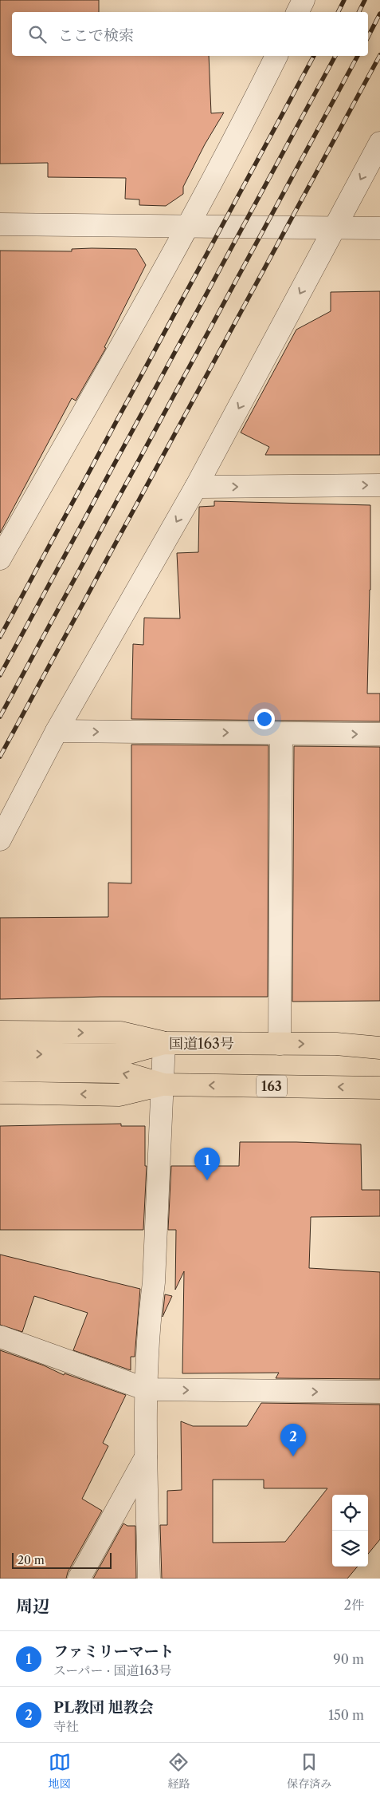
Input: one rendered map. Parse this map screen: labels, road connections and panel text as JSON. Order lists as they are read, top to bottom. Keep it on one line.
{"streets":{"highway":["国道163号","163"]},"scale_bar":"20 m","page":{"search":"ここで検索","pins":["1","2"],"scale":"20 m","heading":["周辺","2件"],"list":[{"mark":"1","name":"ファミリーマート","note":"スーパー · 国道163号","value":"90 m"},{"mark":"2","name":"PL教団 旭教会","note":"寺社","value":"150 m"}],"nav":["地図","経路","保存済み"]}}
